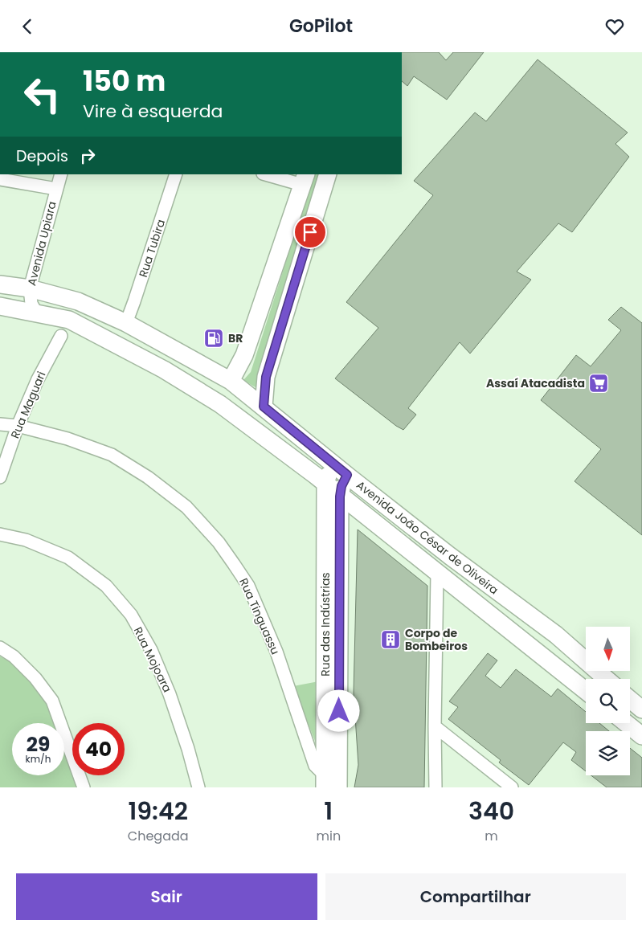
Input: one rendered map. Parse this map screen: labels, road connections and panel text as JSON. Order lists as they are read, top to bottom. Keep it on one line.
{"streets":{"main road":["Avenida João César de Oliveira","Rua das Indústrias"],"street":["Avenida Upiara","Rua Tubira","Rua Maguari","Rua Tinguassu","Rua Mojoara"]},"crossings":[["Avenida Upiara","Avenida João César de Oliveira"],["Rua Tubira","Avenida João César de Oliveira"],["Rua Maguari","Rua Tinguassu"],["Avenida João César de Oliveira","Rua das Indústrias"],["Rua Tinguassu","Rua das Indústrias"]],"places":{"fuel station":["BR"],"supermarket":["Assaí Atacadista"],"building":["Corpo de Bombeiros"]},"north":"bottom","page":{"header":"GoPilot","turn":["150 m","Vire à esquerda"],"then":"Depois","speed":"29 km/h","limit":"40","eta":["19:42","Chegada","1","min","340","m"],"buttons":["Sair","Compartilhar"]}}
